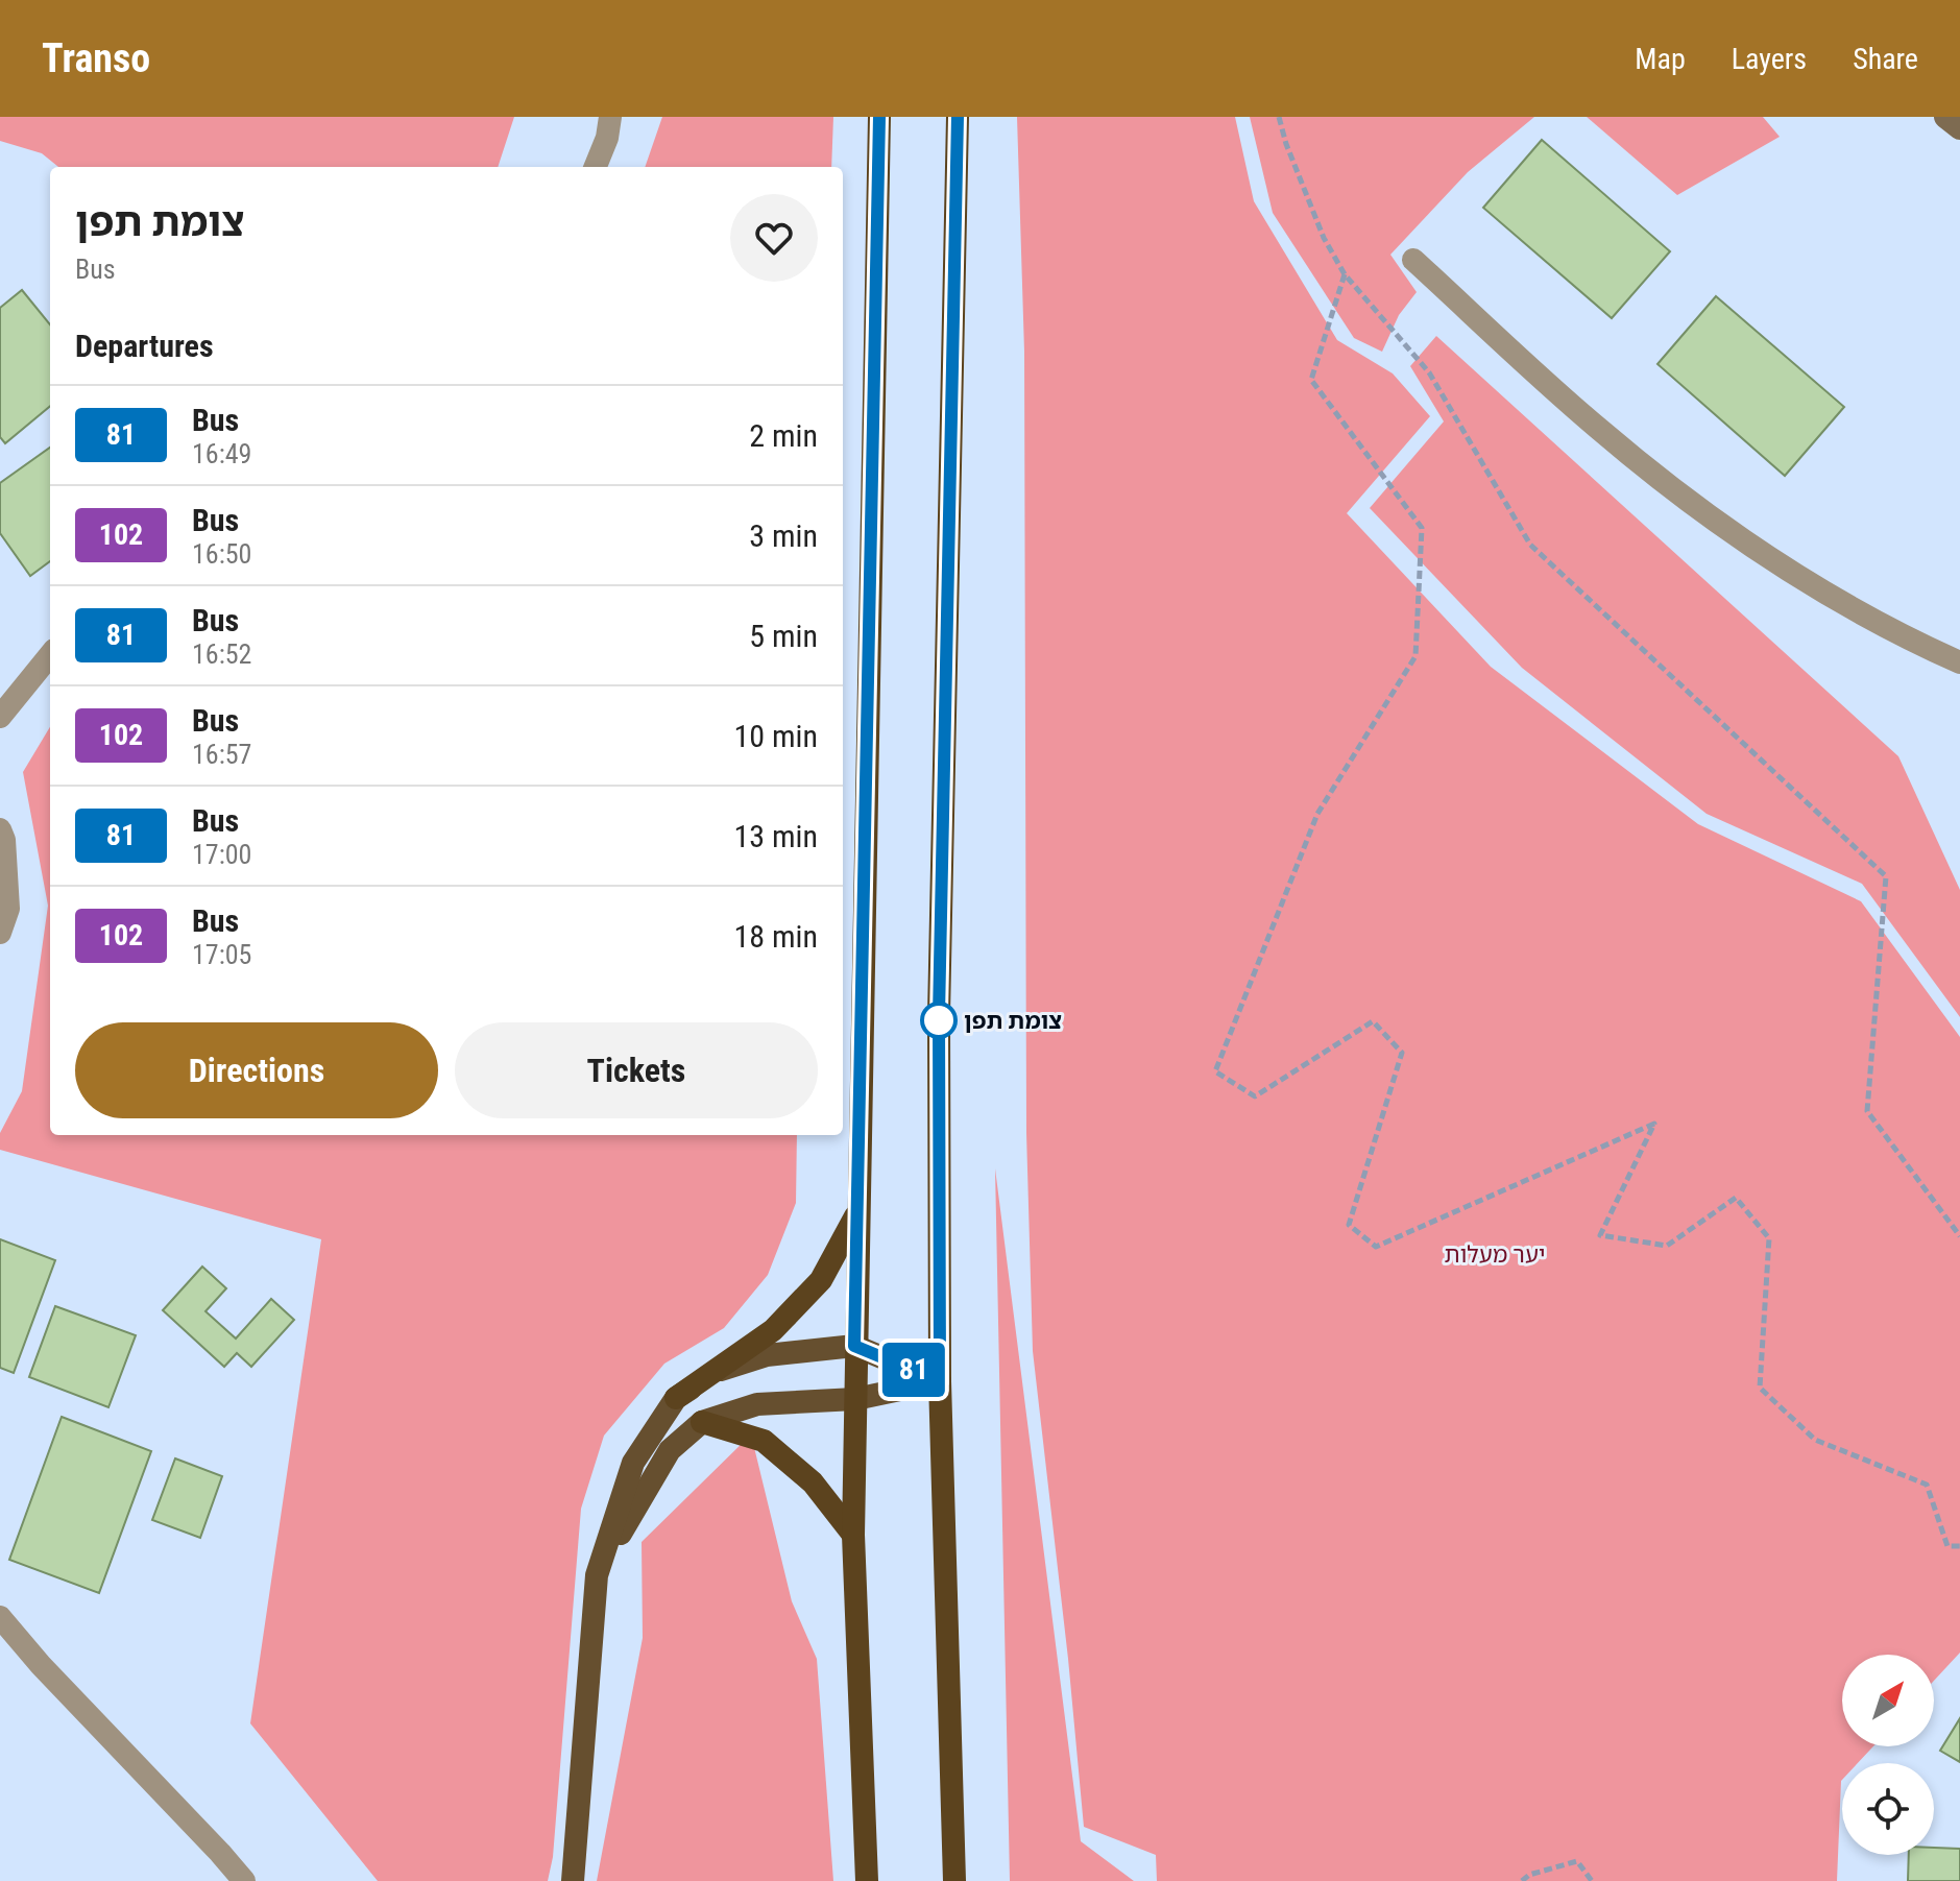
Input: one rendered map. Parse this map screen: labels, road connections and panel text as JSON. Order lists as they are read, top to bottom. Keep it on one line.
{"parks":["יער מעלות"],"places":["צומת תפן"],"lines":["bus line 81"],"north":"top right","page":{"header":"Transo","nav":["Map","Layers","Share"],"on_map":"81","heading":[["צומת תפן","Bus"],"Departures"],"list":[{"mark":"81","name":"Bus","note":"16:49","value":"2 min"},{"mark":"102","name":"Bus","note":"16:50","value":"3 min"},{"mark":"81","name":"Bus","note":"16:52","value":"5 min"},{"mark":"102","name":"Bus","note":"16:57","value":"10 min"},{"mark":"81","name":"Bus","note":"17:00","value":"13 min"},{"mark":"102","name":"Bus","note":"17:05","value":"18 min"}],"buttons":["Directions","Tickets"]}}
